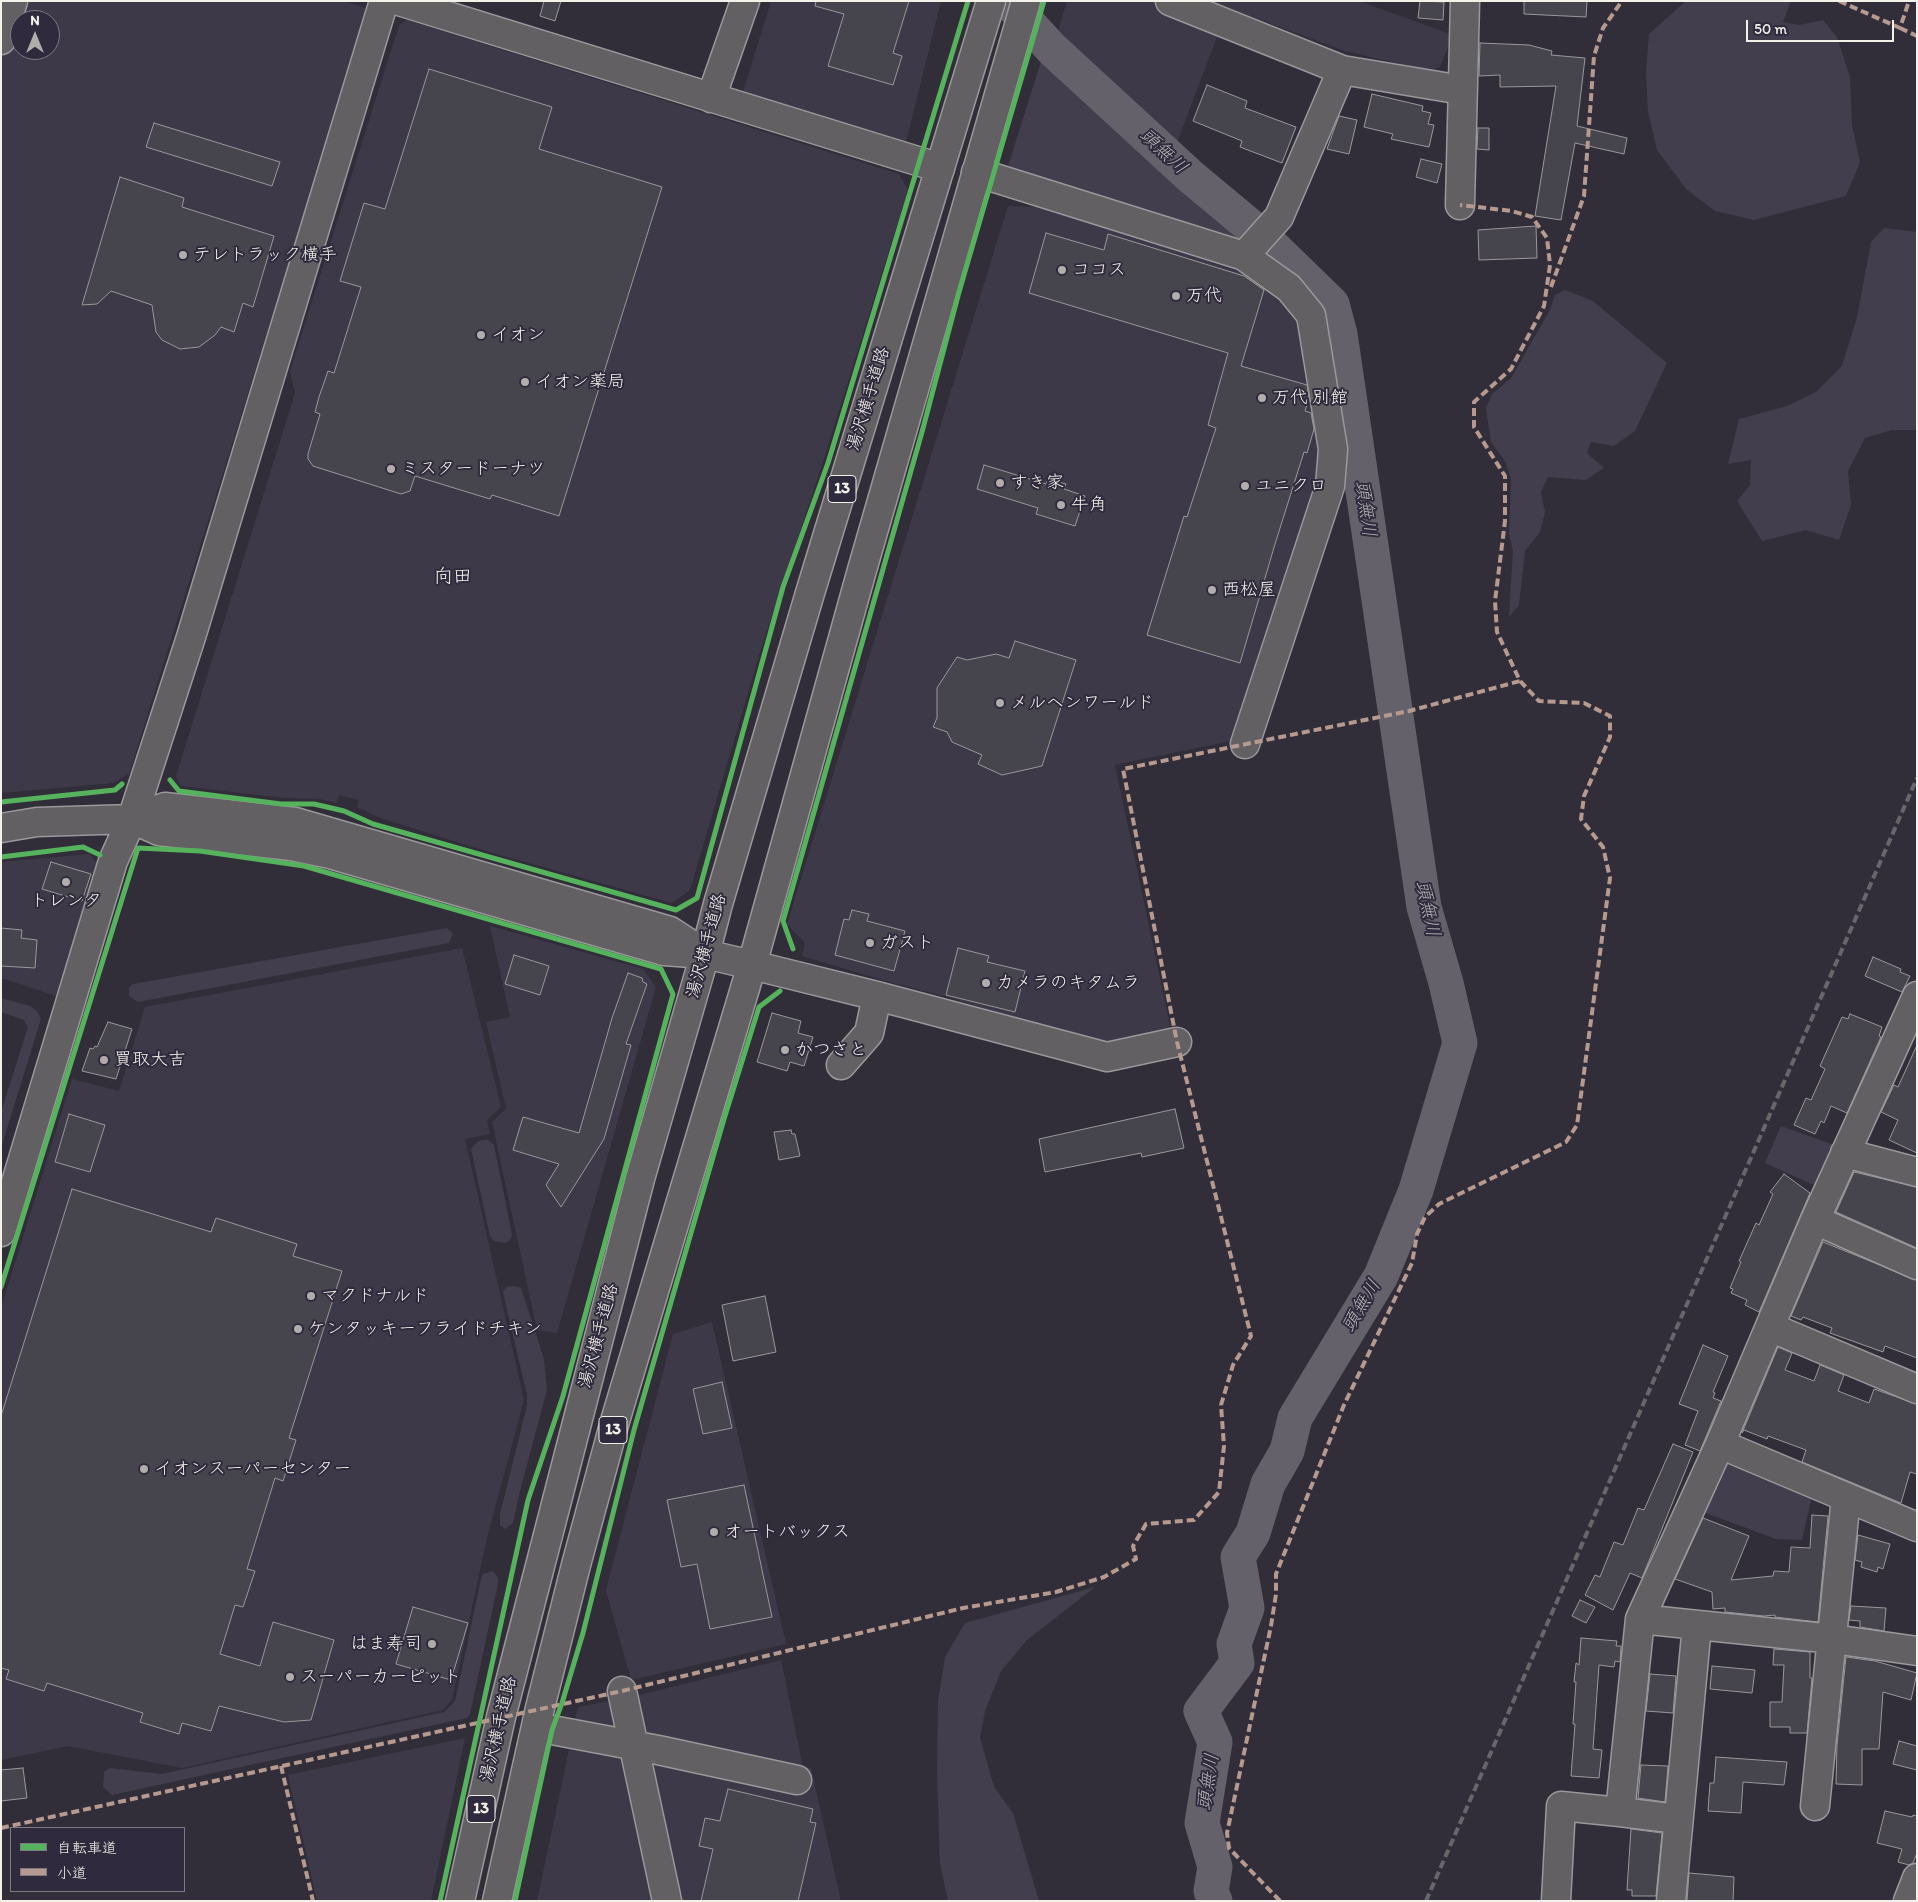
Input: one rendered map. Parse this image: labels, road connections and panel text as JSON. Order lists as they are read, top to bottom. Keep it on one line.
{"streets":{"main road":["湯沢横手道路","13"]},"districts":["向田"],"water":["頭無川"],"places":["テレトラック横手","ココス","万代","イオン","イオン薬局","万代 別館","ミスタードーナツ","すき家","ユニクロ","牛角","西松屋","メルヘンワールド","トレンタ","ガスト","カメラのキタムラ","かつさと","買取大吉","マクドナルド","ケンタッキーフライドチキン","イオンスーパーセンター","オートバックス","はま寿司","スーパーカーピット"],"legend":["自転車道","小道"],"scale_bar":"50 m","north":"top"}
